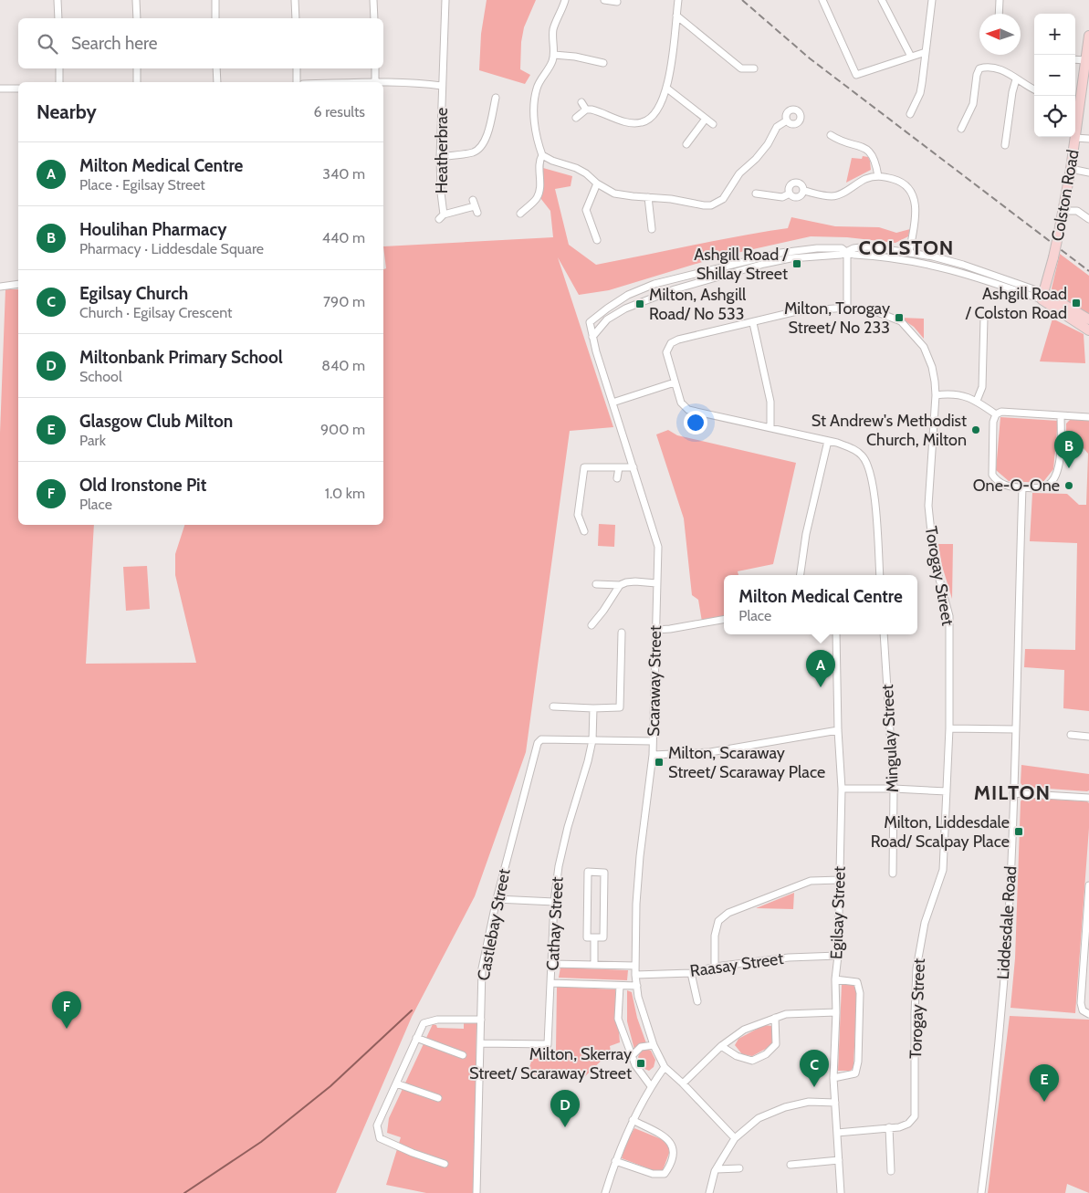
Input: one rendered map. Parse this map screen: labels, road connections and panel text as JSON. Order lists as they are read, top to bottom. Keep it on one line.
{"streets":{"street":["Heatherbrae","Colston Road","Torogay Street","Scaraway Street","Mingulay Street","Egilsay Street","Liddesdale Road","Cathay Street","Castlebay Street","Raasay Street"]},"crossings":[["Torogay Street","Egilsay Street"],["Scaraway Street","Raasay Street"],["Egilsay Street","Raasay Street"],["Cathay Street","Castlebay Street"]],"districts":["COLSTON","MILTON"],"places":{"transit":["Ashgill Road / Shillay Street","Ashgill Road / Colston Road","Milton, Ashgill Road/ No 533","Milton, Torogay Street/ No 233","Milton, Scaraway Street/ Scaraway Place","Milton, Liddesdale Road/ Scalpay Place","Milton, Skerray Street/ Scaraway Street"],"other":["St Andrew's Methodist Church, Milton","One-O-One"]},"north":"left","page":{"map_buttons":["+","−"],"search":"Search here","heading":["Nearby","6 results"],"list":[{"mark":"A","name":"Milton Medical Centre","note":"Place · Egilsay Street","value":"340 m"},{"mark":"B","name":"Houlihan Pharmacy","note":"Pharmacy · Liddesdale Square","value":"440 m"},{"mark":"C","name":"Egilsay Church","note":"Church · Egilsay Crescent","value":"790 m"},{"mark":"D","name":"Miltonbank Primary School","note":"School","value":"840 m"},{"mark":"E","name":"Glasgow Club Milton","note":"Park","value":"900 m"},{"mark":"F","name":"Old Ironstone Pit","note":"Place","value":"1.0 km"}],"pins":["B","A","F","C","E","D"],"popup":["Milton Medical Centre","Place"]}}
